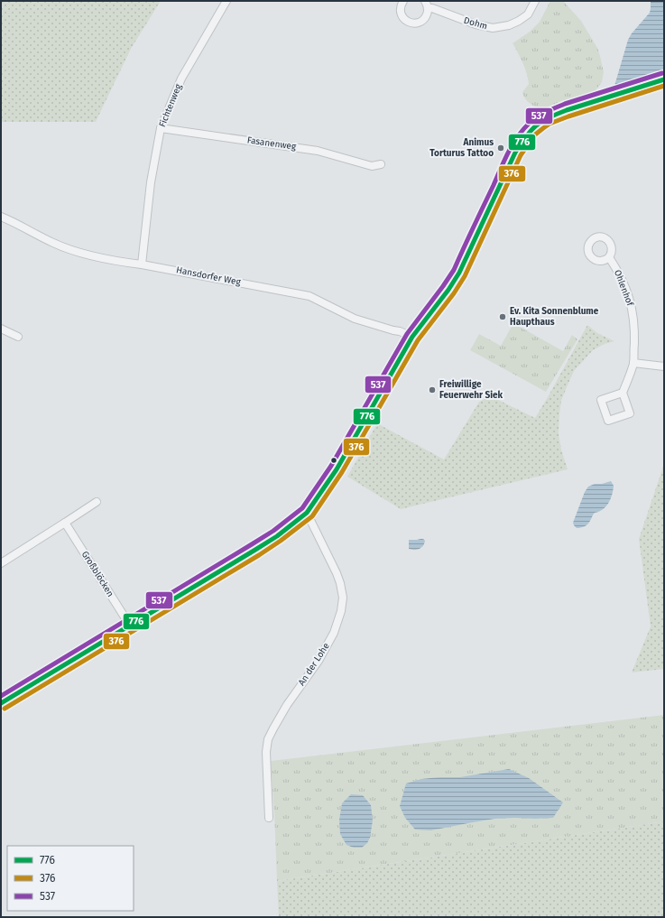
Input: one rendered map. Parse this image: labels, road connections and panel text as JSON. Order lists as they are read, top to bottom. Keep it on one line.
{"streets":{"street":["Dohm","Fichtenweg","Fasanenweg","Hansdorfer Weg","Ohlenhof","Großblöcken","An der Lohe"]},"crossings":[["Fichtenweg","Fasanenweg"],["Fichtenweg","Hansdorfer Weg"]],"places":["Animus Torturus Tattoo","Ev. Kita Sonnenblume Haupthaus","Freiwillige Feuerwehr Siek"],"lines":["transit line 537","transit line 776","transit line 376"],"legend":["776","376","537"]}
